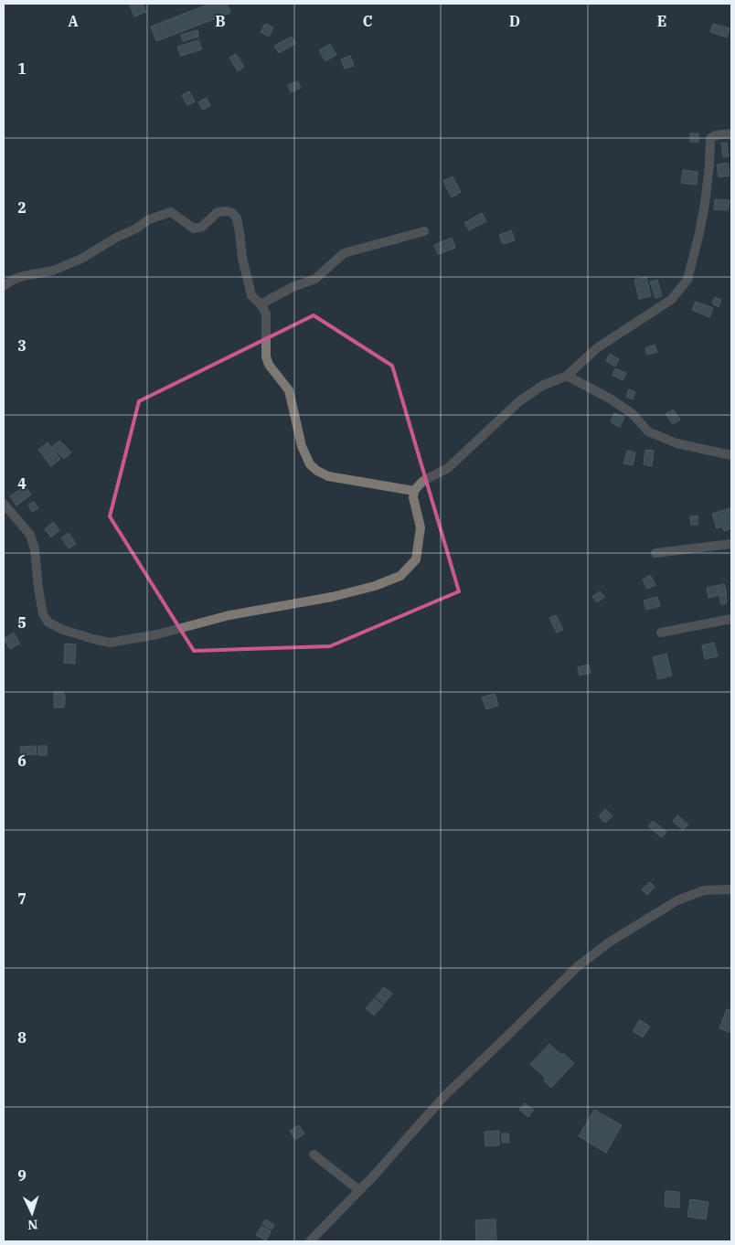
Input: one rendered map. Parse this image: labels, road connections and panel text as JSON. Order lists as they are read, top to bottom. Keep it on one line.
{"north":"bottom","grid":{"columns":["A","B","C","D","E"],"rows":["1","2","3","4","5","6","7","8","9"]}}
